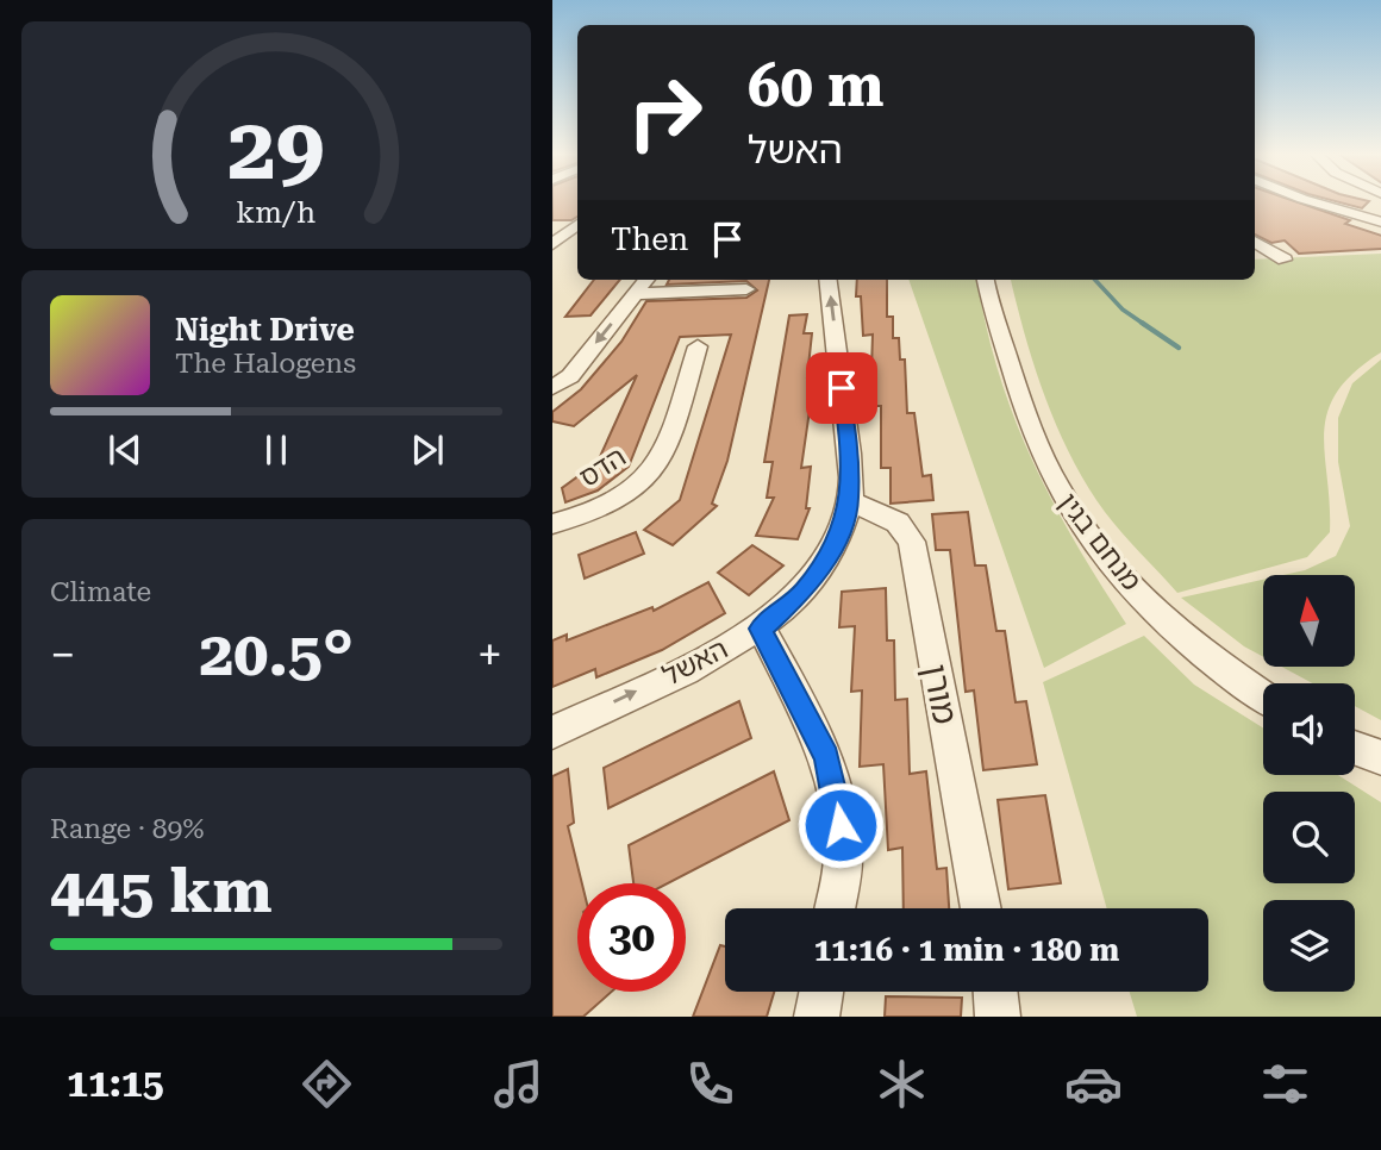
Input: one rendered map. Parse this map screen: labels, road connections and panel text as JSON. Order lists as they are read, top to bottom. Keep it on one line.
{"streets":{"street":["הדס","מנחם בגין","האשל","מורן"]},"crossings":[["האשל","מורן"]],"one_way":["האשל"],"north":"top","page":{"turn":["60 m","האשל"],"then":"Then","song":["Night Drive","The Halogens"],"tile":["Climate",["Range · 89%","445 km"]],"heat":["−","20.5°","+"],"limit":"30","trip":"11:16 · 1 min · 180 m","tabs":"11:15","gauge":["29","km/h"]}}
